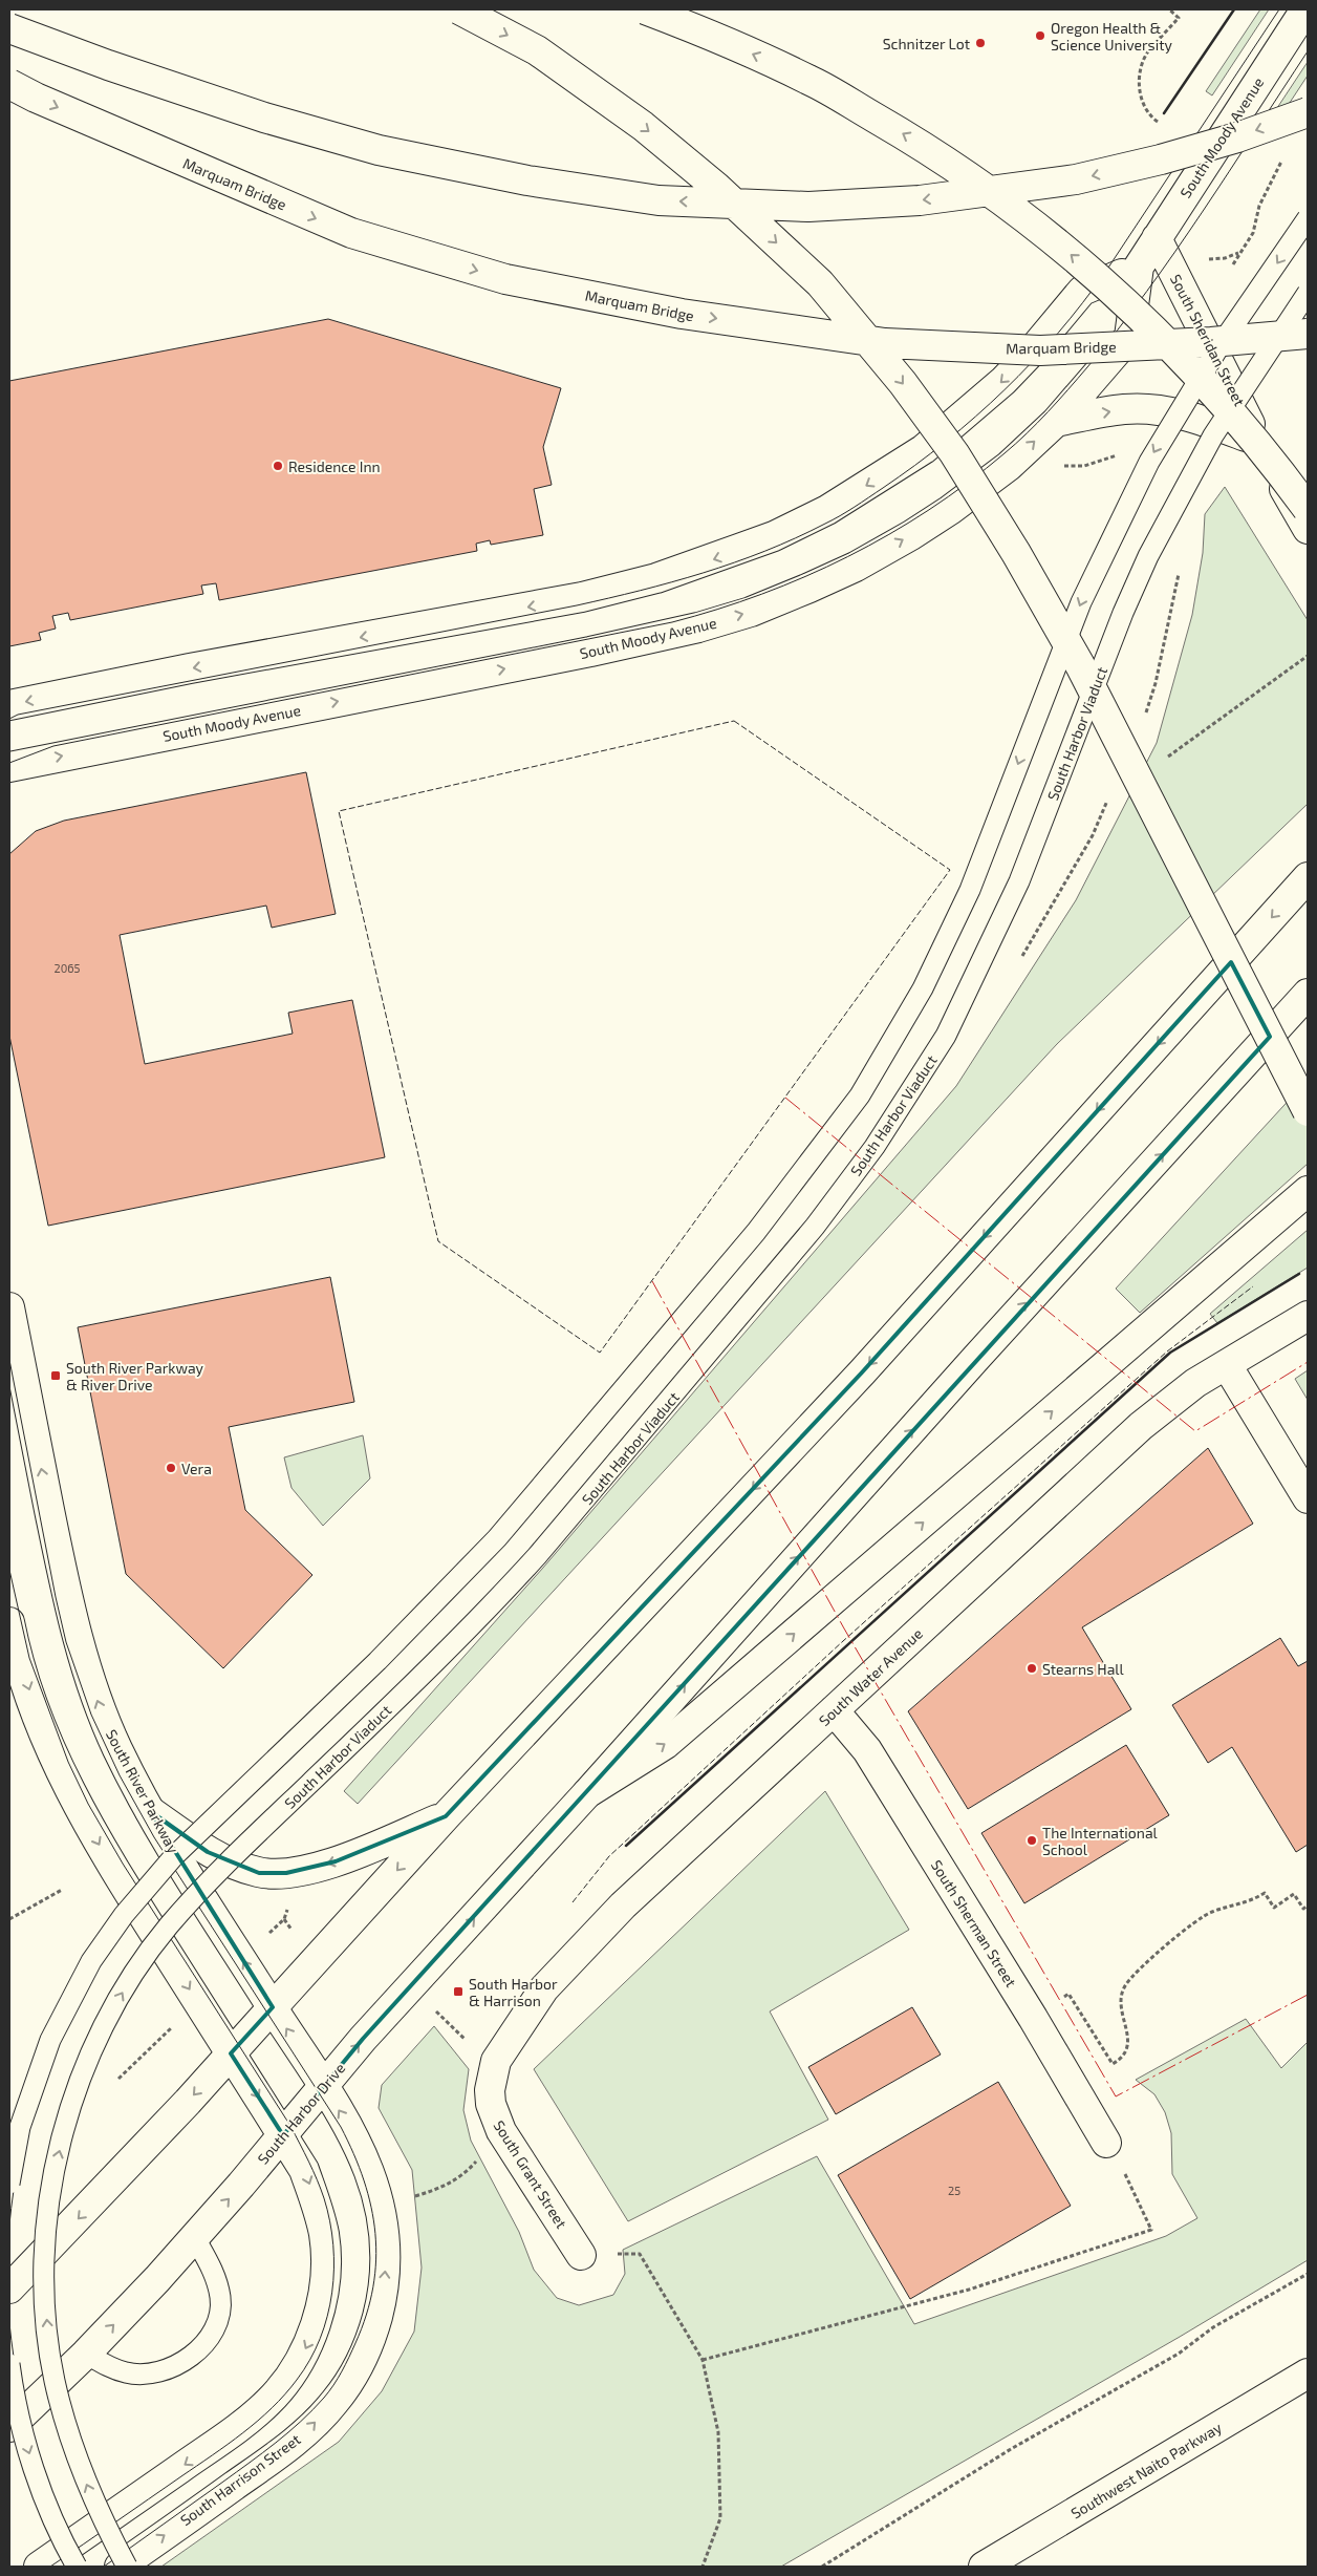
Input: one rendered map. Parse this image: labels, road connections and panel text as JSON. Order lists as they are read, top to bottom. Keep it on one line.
{"streets":{"main road":["South Moody Avenue","Marquam Bridge","South Sheridan Street","South Water Avenue","South River Parkway","South Sherman Street","South Harbor Drive","South Grant Street","Southwest Naito Parkway","South Harrison Street"],"lane":["South Harbor Viaduct"]},"crossings":[["South Moody Avenue","South Sheridan Street"],["South Water Avenue","South Sherman Street"],["South Water Avenue","South Grant Street"],["South River Parkway","South Harbor Drive"],["South River Parkway","South Harrison Street"],["South Harbor Drive","South Harrison Street"]],"one_way":["South Harrison Street"],"places":{"other":["Oregon Health & Science University","Schnitzer Lot","Residence Inn","Vera","Stearns Hall","The International School"],"transit":["South River Parkway & River Drive","South Harbor & Harrison"]},"house_numbers":["2065","25"]}
